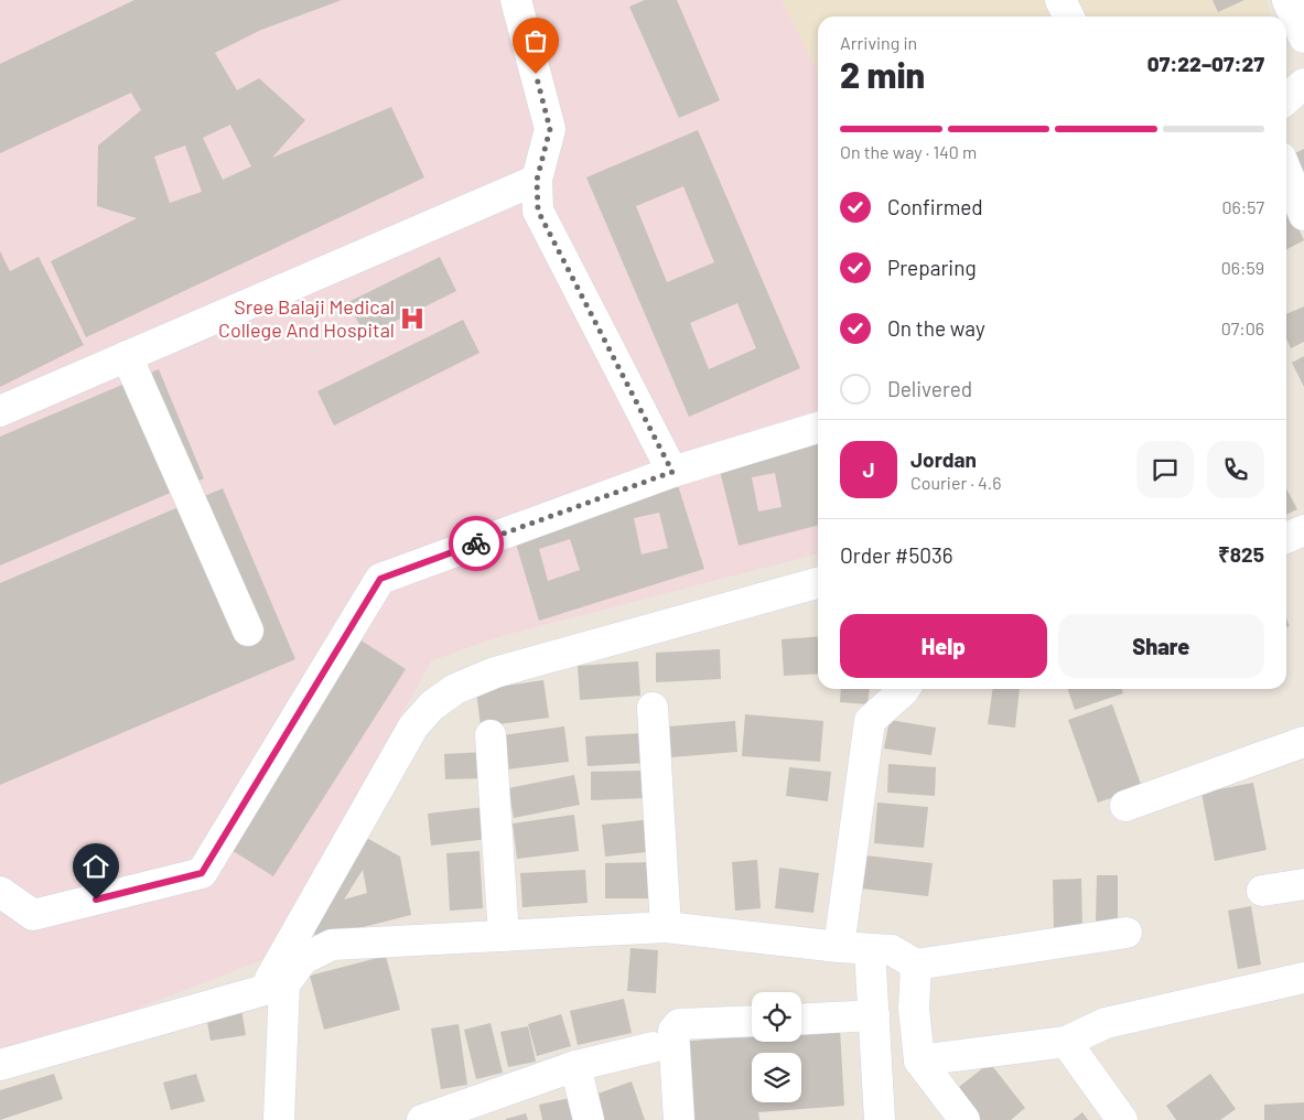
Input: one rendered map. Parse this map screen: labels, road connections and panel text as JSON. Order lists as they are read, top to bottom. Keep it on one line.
{"places":{"hospital":["Sree Balaji Medical College And Hospital"]},"page":{"heading":["2 min","Arriving in","07:22–07:27"],"panel":["Jordan","Courier · 4.6","Order #5036","₹825"],"bar":"On the way · 140 m","list":[["Confirmed","06:57"],["Preparing","06:59"],["On the way","07:06"],"Delivered"],"round":"J","buttons":["Help","Share"]}}
